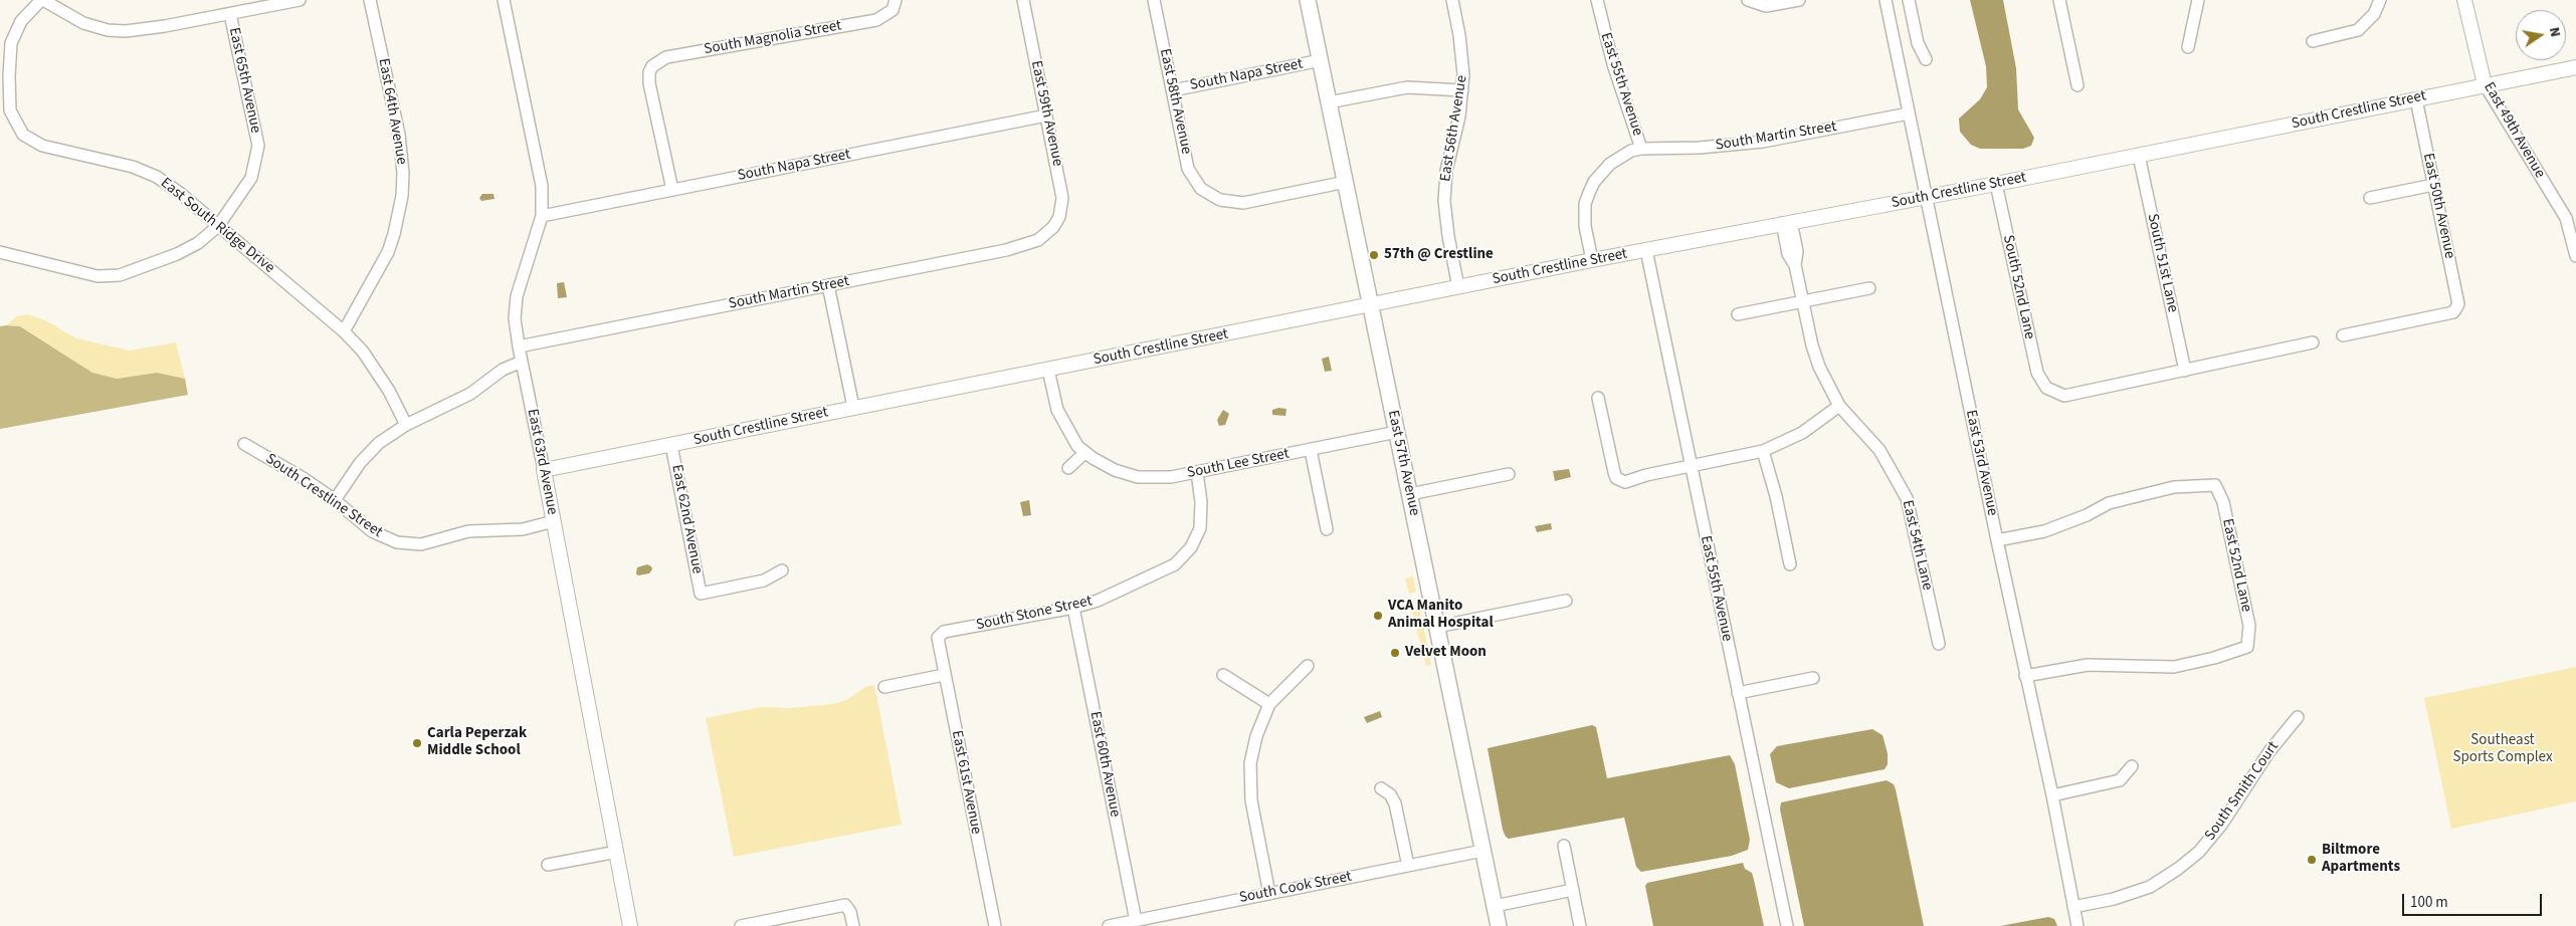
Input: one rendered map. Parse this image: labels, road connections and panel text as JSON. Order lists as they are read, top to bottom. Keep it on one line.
{"streets":{"main road":["East 57th Avenue"],"street":["South Magnolia Street","South Napa Street","East 65th Avenue","East 55th Avenue","East 58th Avenue","South Crestline Street","East 64th Avenue","East 59th Avenue","East 56th Avenue","East 49th Avenue","South Martin Street","East 50th Avenue","East South Ridge Drive","South 51st Lane","South 52nd Lane","East 63rd Avenue","East 53rd Avenue","South Lee Street","East 62nd Avenue","East 54th Lane","East 52nd Lane","South Stone Street","East 60th Avenue","East 61st Avenue","South Smith Court","South Cook Street"]},"crossings":[["South Magnolia Street","South Napa Street"],["South Napa Street","East 58th Avenue"],["South Napa Street","East 59th Avenue"],["South Napa Street","East 63rd Avenue"],["South Napa Street","East 57th Avenue"],["East 65th Avenue","East South Ridge Drive"],["East 55th Avenue","South Crestline Street"],["East 55th Avenue","South Martin Street"],["East 58th Avenue","East 57th Avenue"],["South Crestline Street","East 56th Avenue"],["South Crestline Street","East 49th Avenue"],["South Crestline Street","East 50th Avenue"],["South Crestline Street","South 51st Lane"],["South Crestline Street","South 52nd Lane"],["South Crestline Street","East 63rd Avenue"],["South Crestline Street","East 57th Avenue"],["South Crestline Street","East 53rd Avenue"],["South Crestline Street","South Lee Street"],["South Crestline Street","East 62nd Avenue"],["South Crestline Street","East 54th Lane"],["East 64th Avenue","East South Ridge Drive"],["East 59th Avenue","South Martin Street"],["South Martin Street","East 63rd Avenue"],["South Martin Street","East 53rd Avenue"],["South 51st Lane","South 52nd Lane"],["East 57th Avenue","South Lee Street"],["East 57th Avenue","South Cook Street"],["East 53rd Avenue","East 52nd Lane"],["East 53rd Avenue","South Smith Court"],["South Lee Street","South Stone Street"],["South Stone Street","East 60th Avenue"],["South Stone Street","East 61st Avenue"],["East 60th Avenue","South Cook Street"]],"parks":["Southeast Sports Complex"],"places":["57th @ Crestline","VCA Manito Animal Hospital","Velvet Moon","Carla Peperzak Middle School","Biltmore Apartments"],"scale_bar":"100 m","north":"right"}
